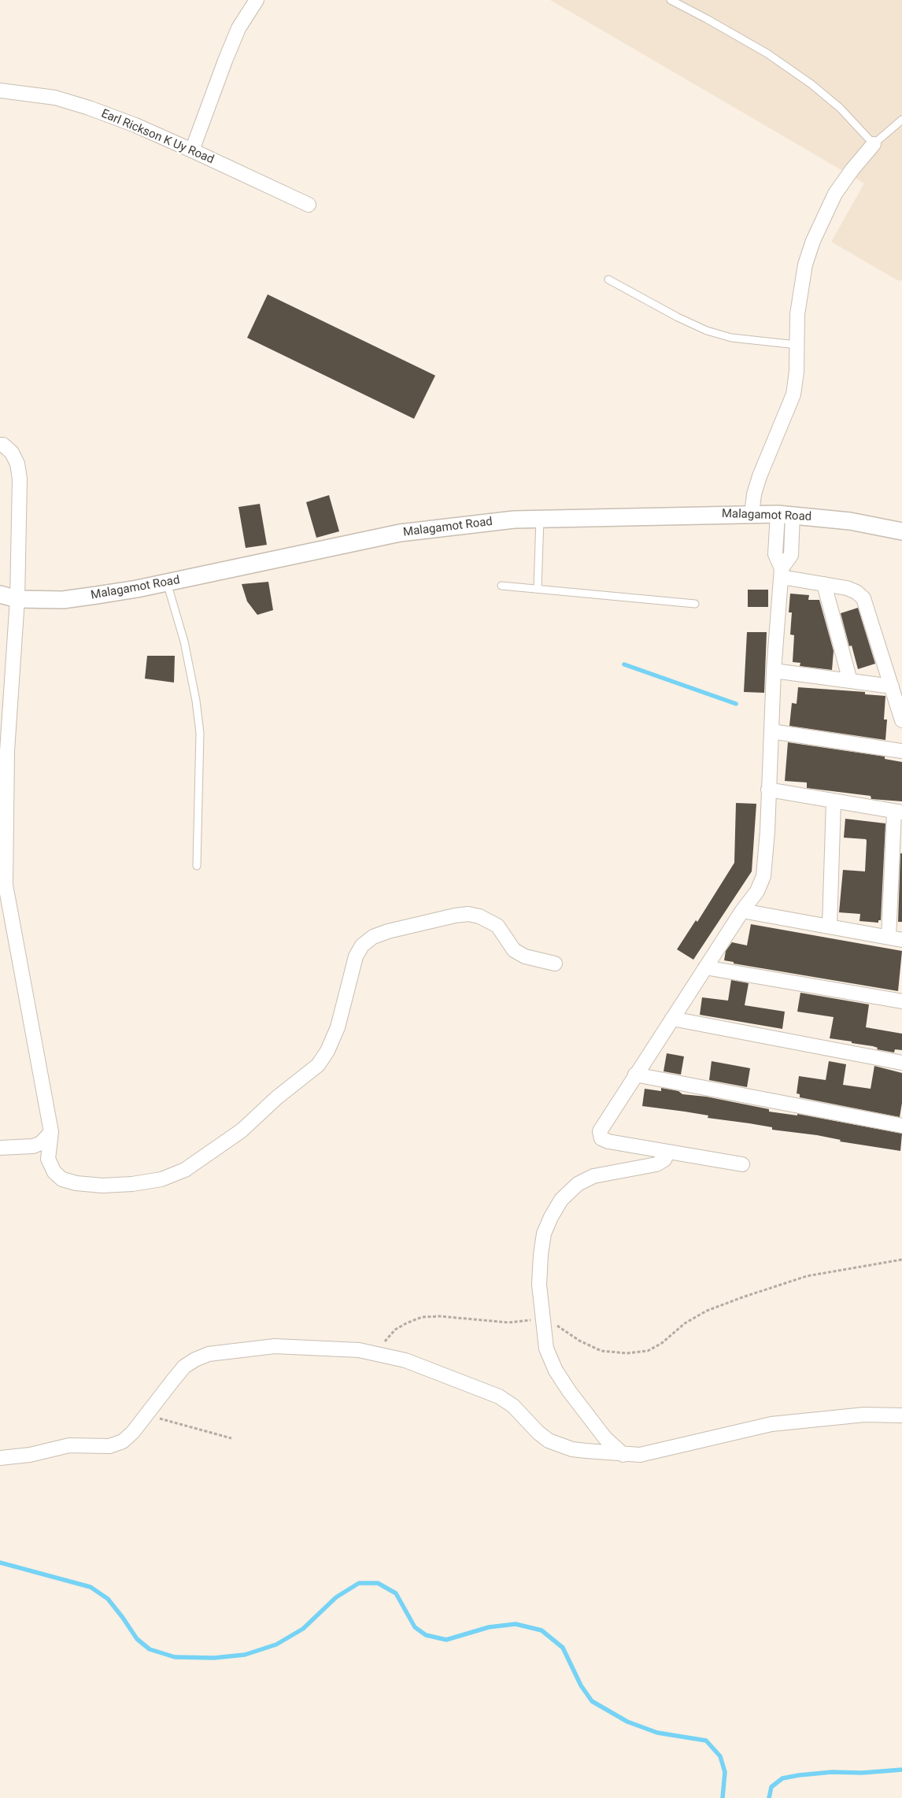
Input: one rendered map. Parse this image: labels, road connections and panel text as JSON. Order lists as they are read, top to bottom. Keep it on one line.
{"streets":{"street":["Earl Rickson K Uy Road","Malagamot Road"]}}
